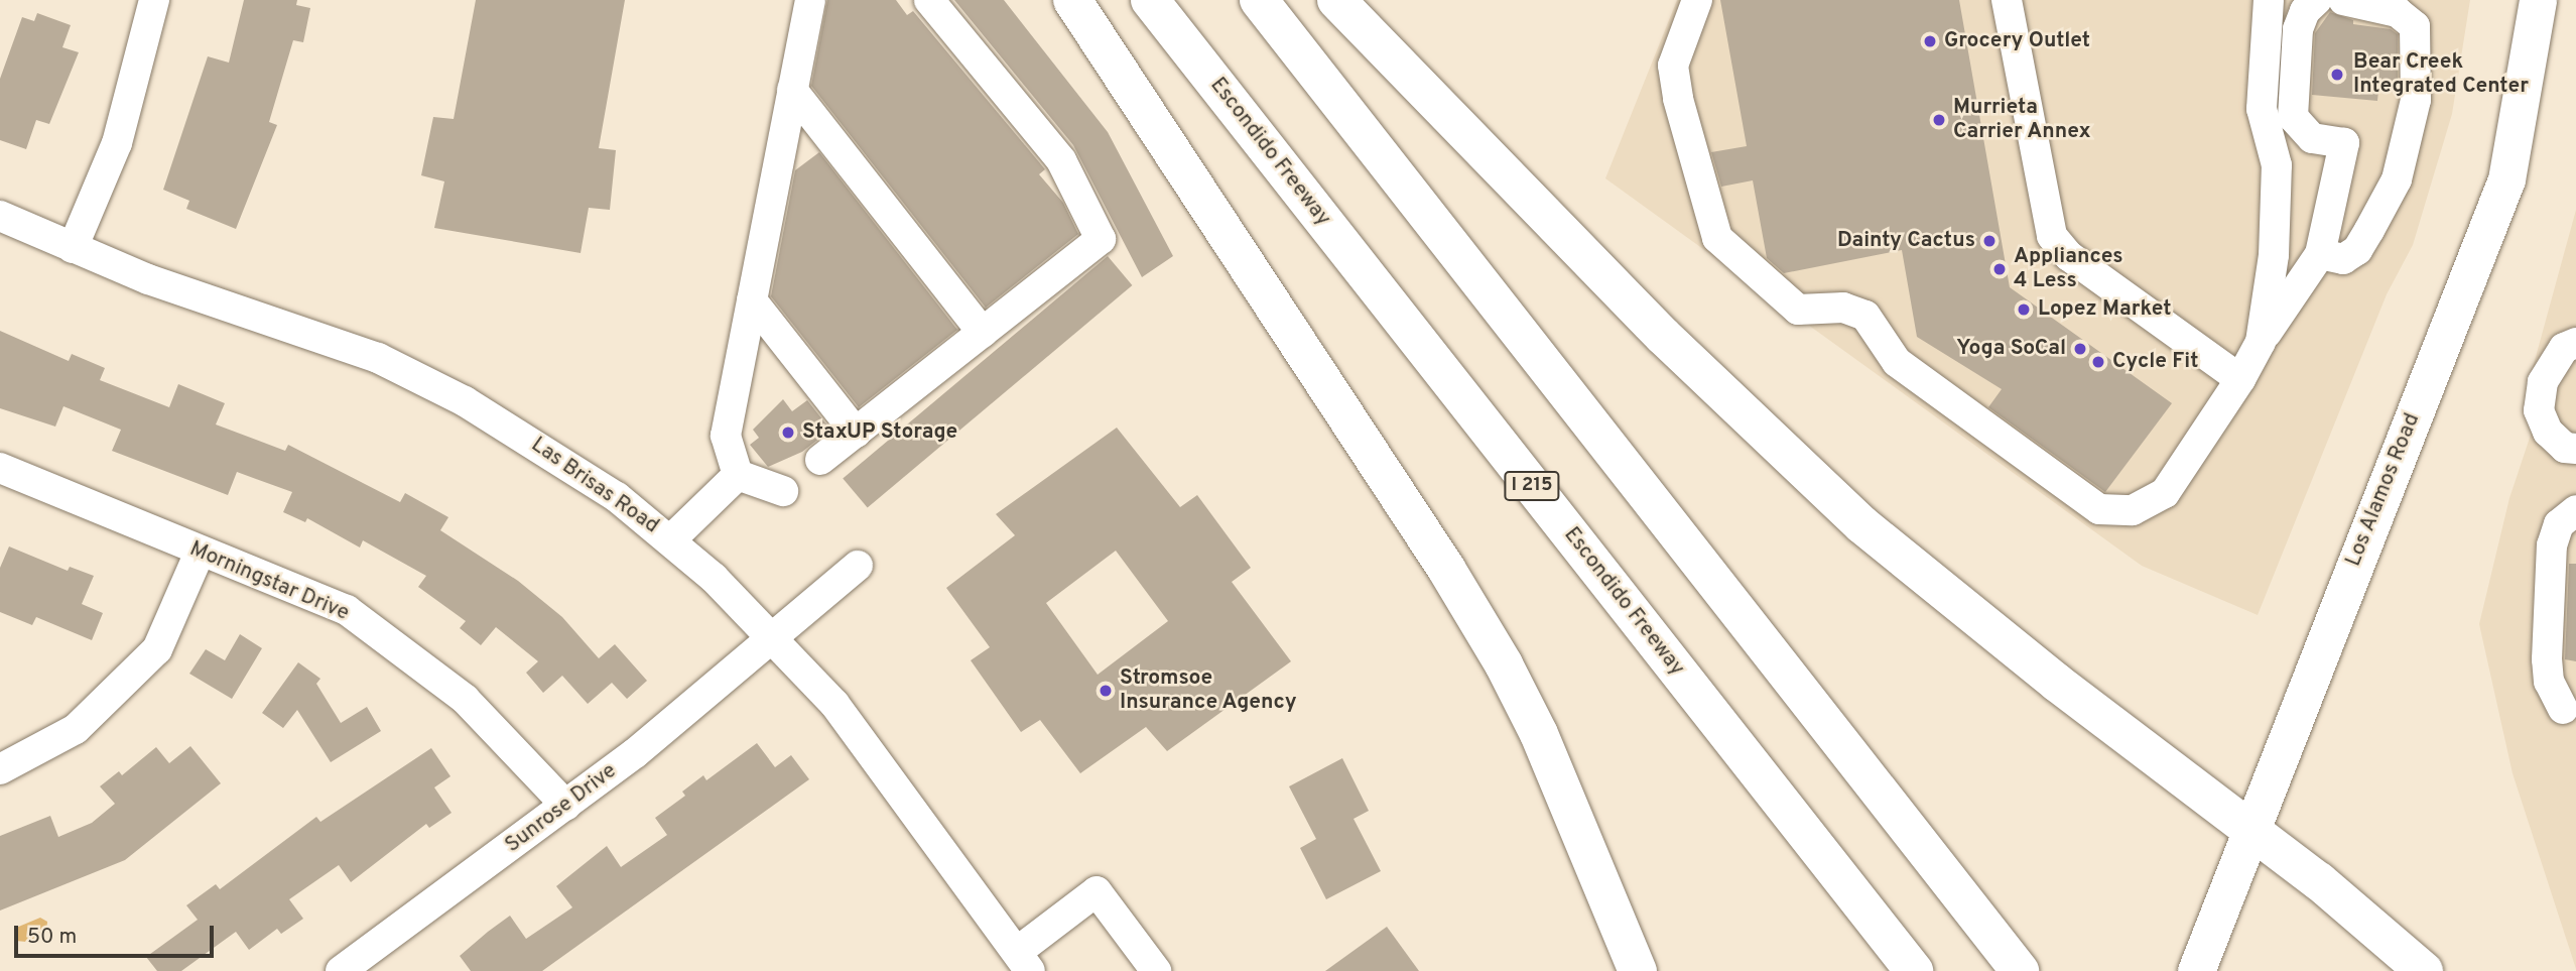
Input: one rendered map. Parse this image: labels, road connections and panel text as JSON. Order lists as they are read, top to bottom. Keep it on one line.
{"streets":{"highway":["Escondido Freeway","I 215"],"main road":["Los Alamos Road"],"street":["Las Brisas Road","Morningstar Drive","Sunrose Drive"]},"crossings":[["Las Brisas Road","Sunrose Drive"],["Morningstar Drive","Sunrose Drive"]],"places":["Grocery Outlet","Bear Creek Integrated Center","Murrieta Carrier Annex","Dainty Cactus","Appliances 4 Less","Lopez Market","Yoga SoCal","Cycle Fit","StaxUP Storage","Stromsoe Insurance Agency"],"scale_bar":"50 m"}
